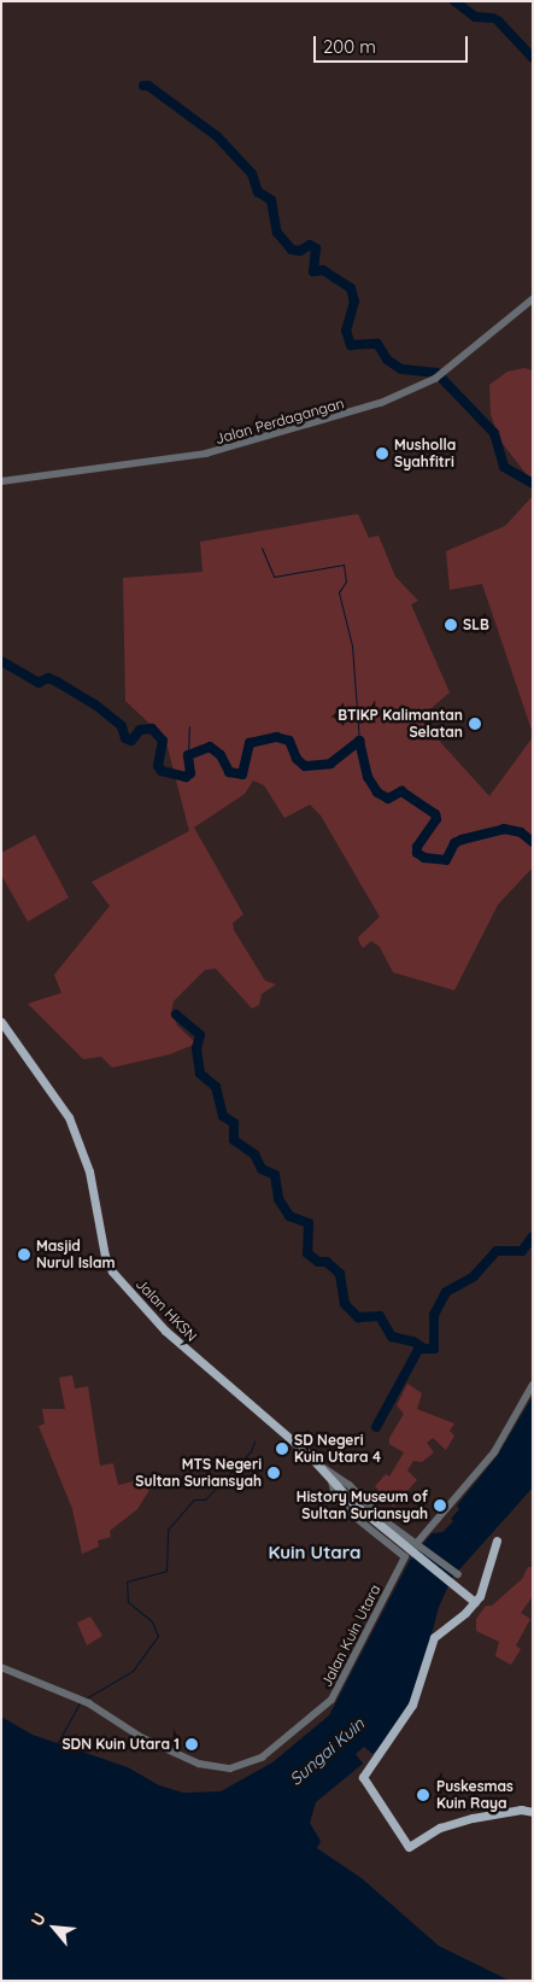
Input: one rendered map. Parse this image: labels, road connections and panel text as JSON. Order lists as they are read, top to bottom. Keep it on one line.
{"streets":{"main road":["Jalan HKSN"],"street":["Jalan Perdagangan","Jalan Kuin Utara"]},"districts":["Kuin Utara"],"water":["Sungai Kuin"],"places":["Musholla Syahfitri","SLB","BTIKP Kalimantan Selatan","Masjid Nurul Islam","SD Negeri Kuin Utara 4","MTS Negeri Sultan Suriansyah","History Museum of Sultan Suriansyah","SDN Kuin Utara 1","Puskesmas Kuin Raya"],"scale_bar":"200 m","north":"top left"}
